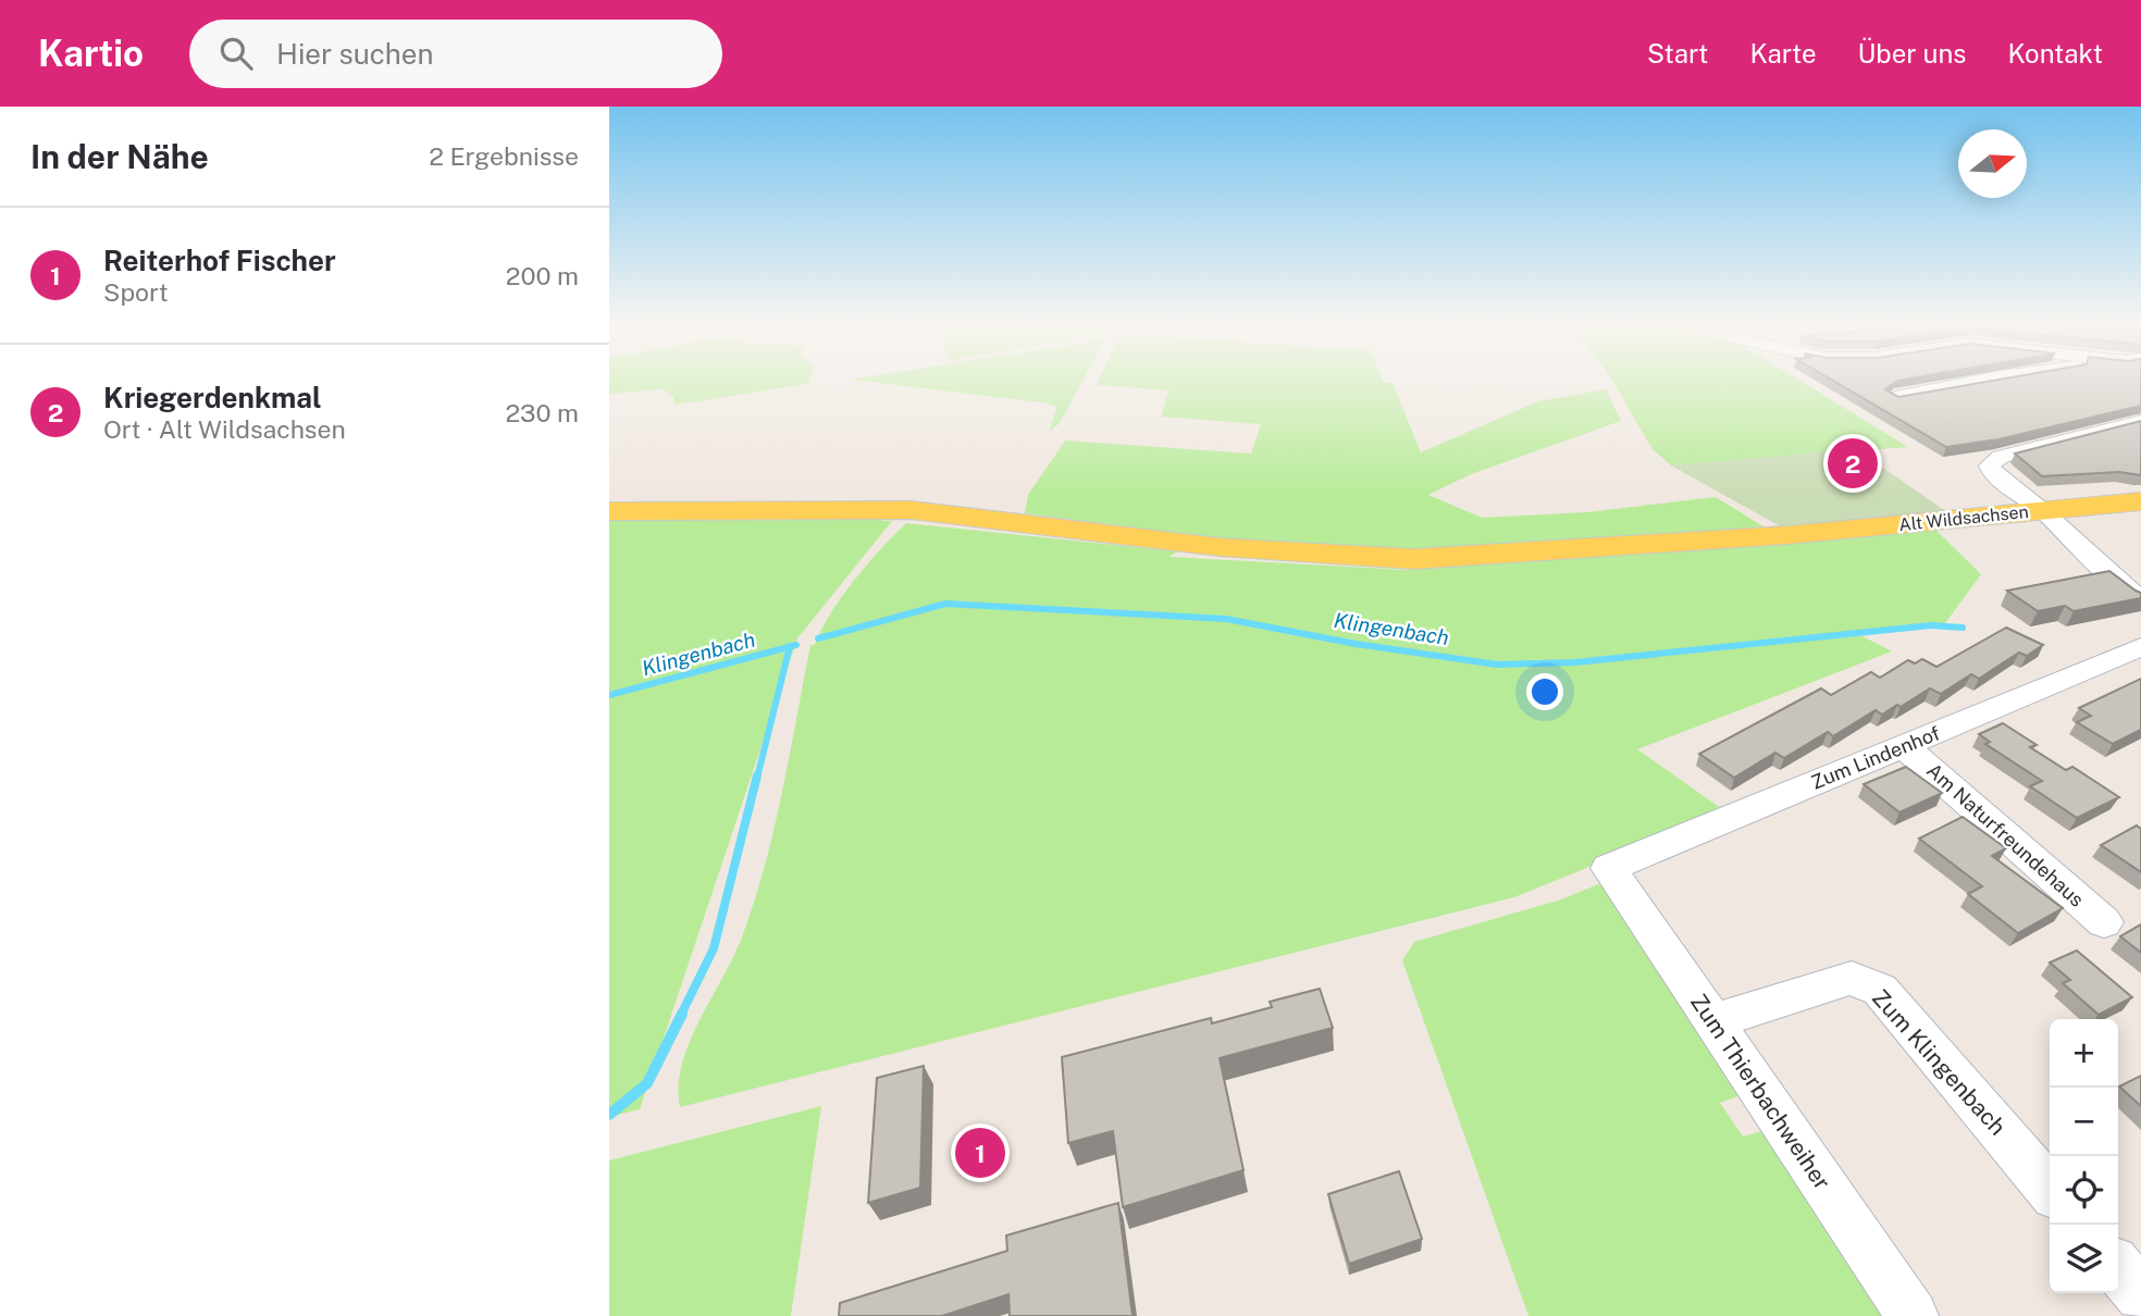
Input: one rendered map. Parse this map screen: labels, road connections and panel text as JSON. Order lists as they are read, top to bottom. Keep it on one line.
{"streets":{"main road":["Alt Wildsachsen"],"street":["Zum Lindenhof","Am Naturfreundehaus","Zum Klingenbach","Zum Thierbachweiher"]},"crossings":[["Zum Lindenhof","Am Naturfreundehaus"],["Zum Lindenhof","Zum Thierbachweiher"],["Zum Klingenbach","Zum Thierbachweiher"]],"water":["Klingenbach"],"north":"right","page":{"header":"Kartio","search":"Hier suchen","nav":["Start","Karte","Über uns","Kontakt"],"heading":["In der Nähe","2 Ergebnisse"],"list":[{"mark":"1","name":"Reiterhof Fischer","note":"Sport","value":"200 m"},{"mark":"2","name":"Kriegerdenkmal","note":"Ort · Alt Wildsachsen","value":"230 m"}],"pins":["2","1"],"map_buttons":["+","−"]}}
